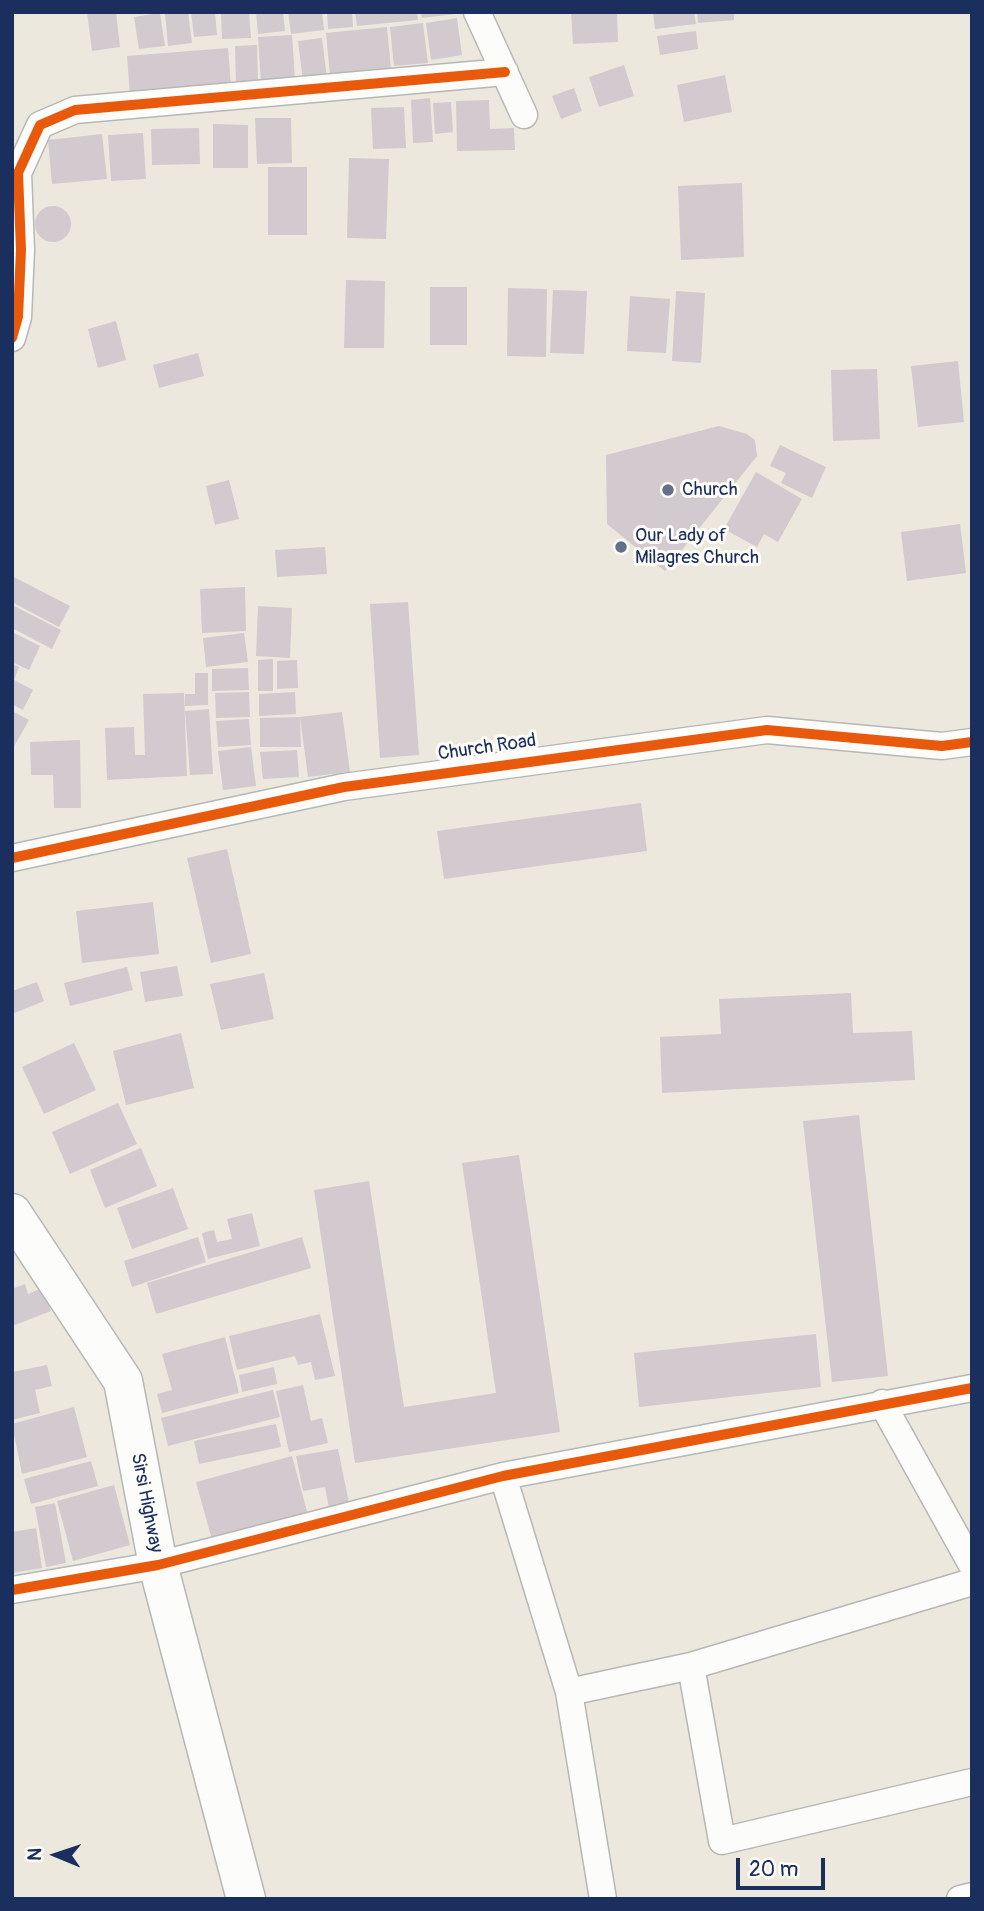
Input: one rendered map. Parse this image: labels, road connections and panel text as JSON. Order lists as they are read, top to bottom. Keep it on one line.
{"streets":{"main road":["Sirsi Highway"],"street":["Church Road"]},"places":["Church","Our Lady of Milagres Church"],"scale_bar":"20 m","north":"left"}
